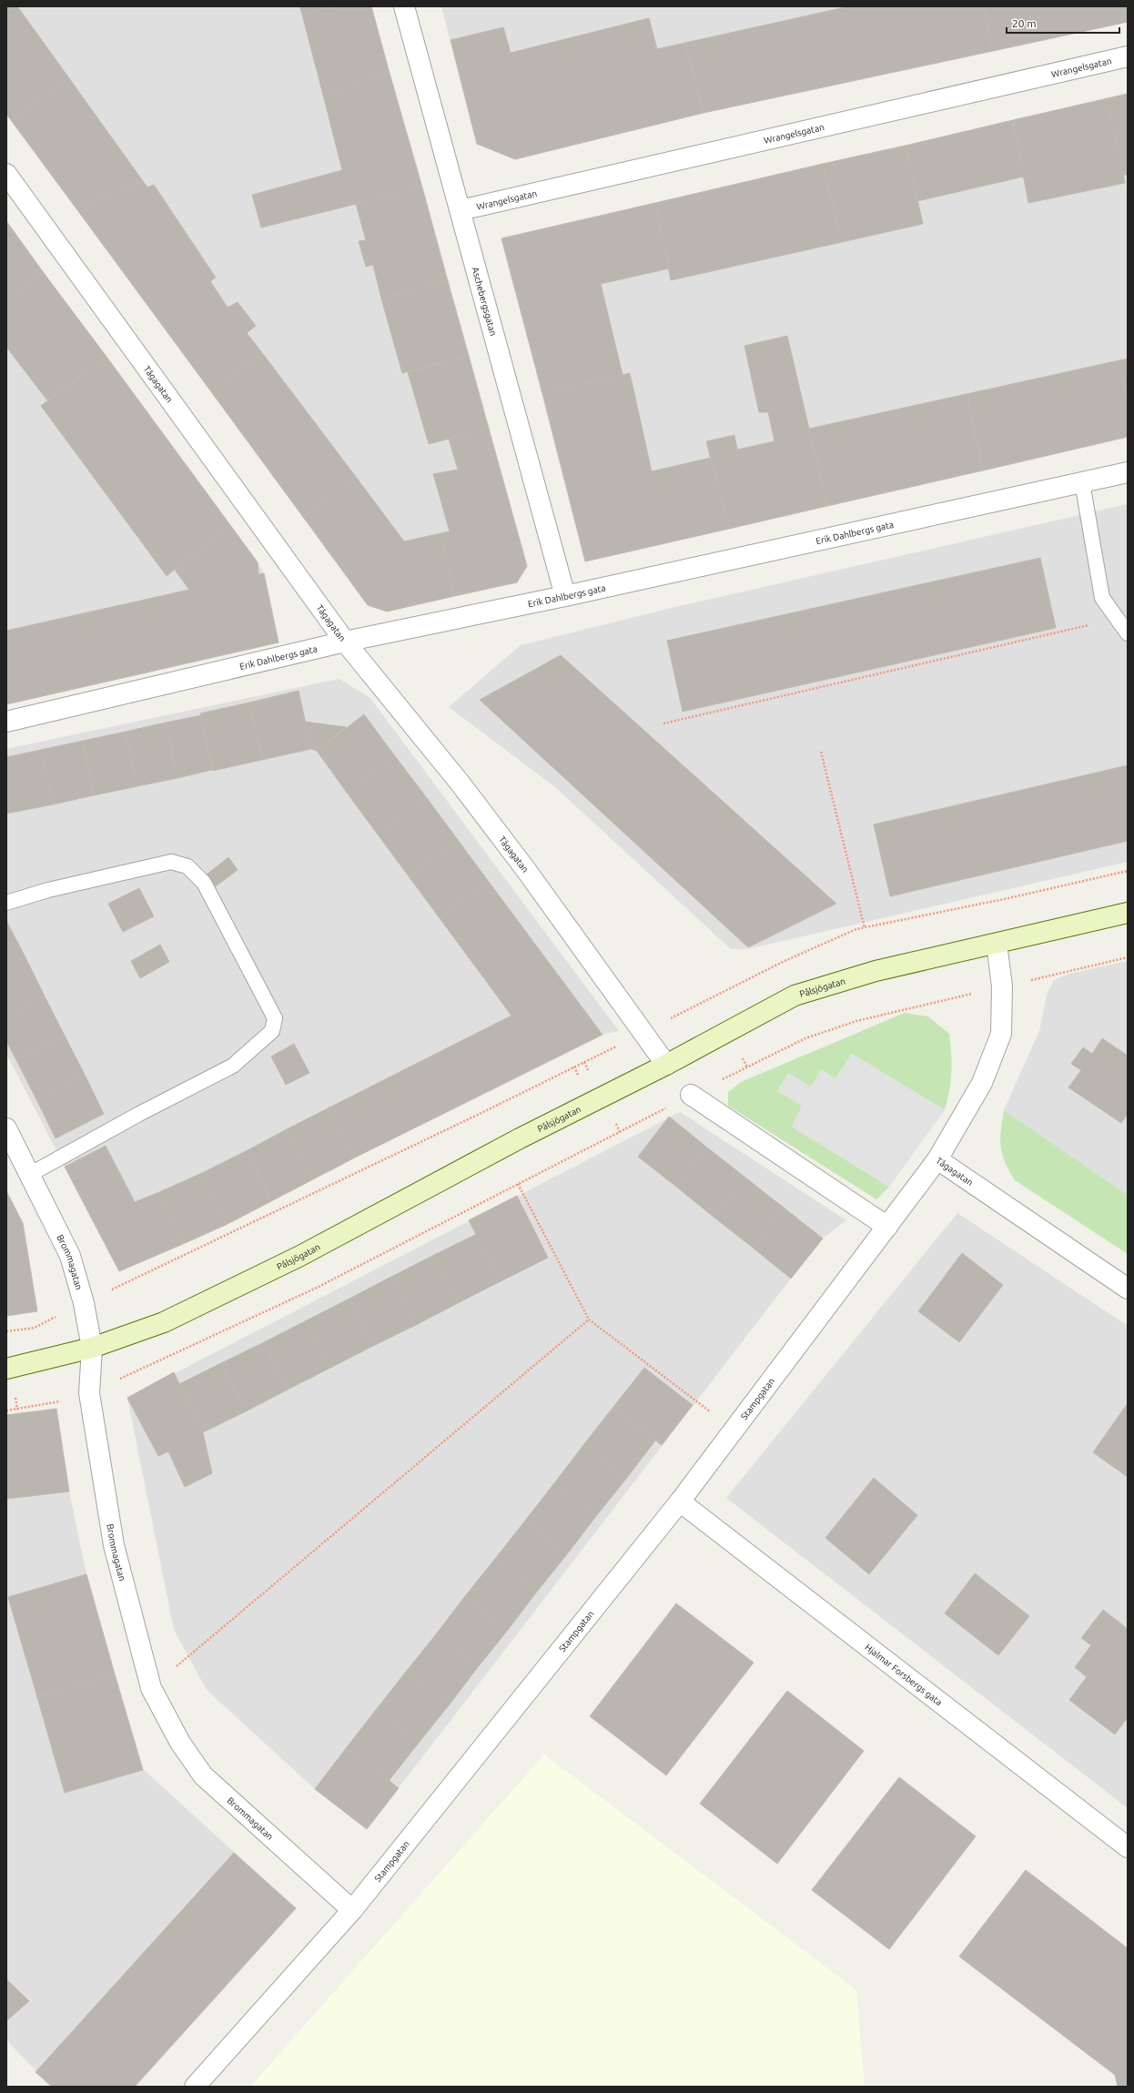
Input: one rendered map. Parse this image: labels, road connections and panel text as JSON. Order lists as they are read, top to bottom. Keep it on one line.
{"streets":{"street":["Wrangelsgatan","Aschebergsgatan","Tågagatan","Erik Dahlbergs gata","Pålsjögatan","Brommagatan","Stampgatan","Hjalmar Forsbergs gata"]},"crossings":[["Wrangelsgatan","Aschebergsgatan"],["Aschebergsgatan","Erik Dahlbergs gata"],["Tågagatan","Erik Dahlbergs gata"],["Tågagatan","Pålsjögatan"],["Tågagatan","Stampgatan"],["Pålsjögatan","Brommagatan"],["Brommagatan","Stampgatan"],["Stampgatan","Hjalmar Forsbergs gata"]],"scale_bar":"20 m"}
